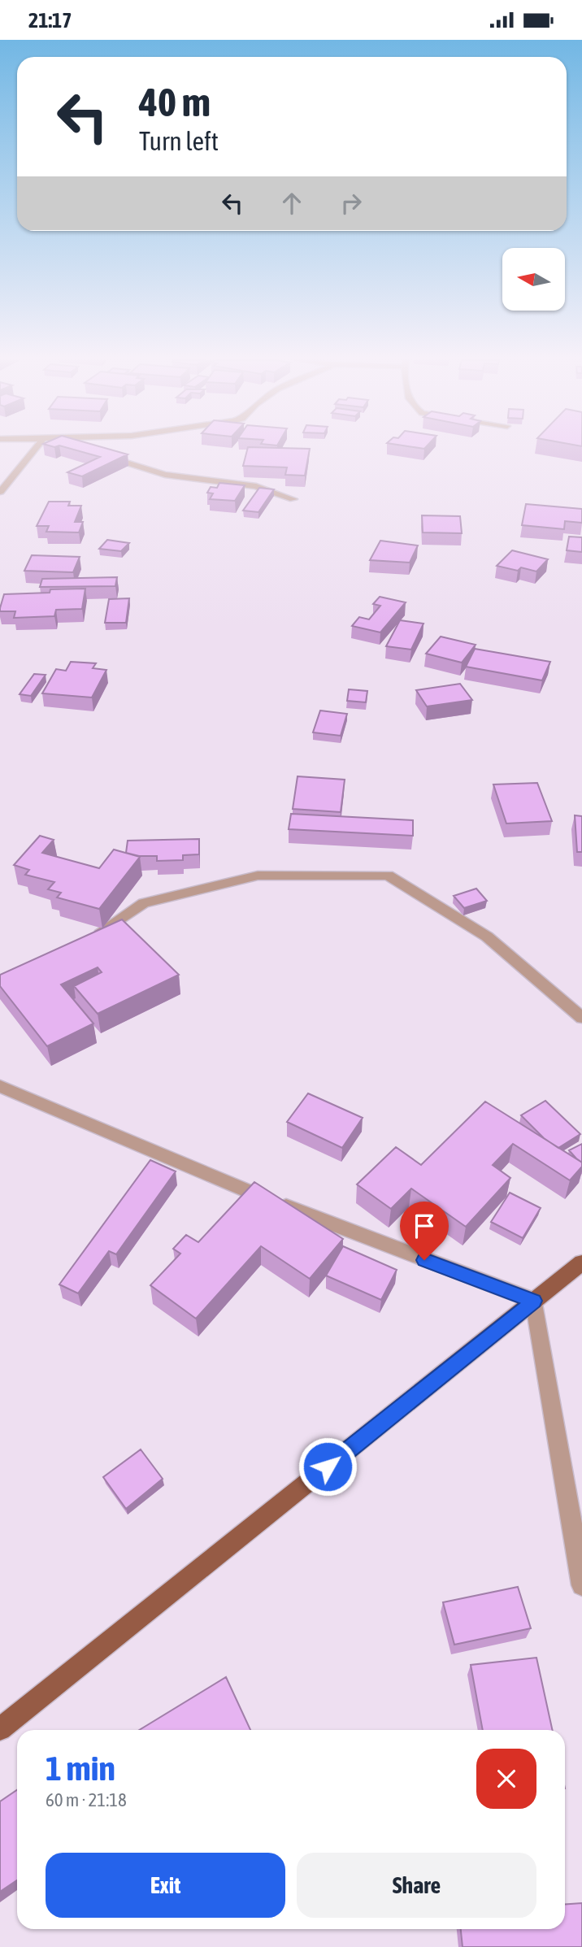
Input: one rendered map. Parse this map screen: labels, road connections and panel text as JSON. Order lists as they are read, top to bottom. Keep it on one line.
{"north":"left","page":{"status":"21:17","turn":["40 m","Turn left"],"heading":["1 min","60 m · 21:18"],"buttons":["Exit","Share"]}}
